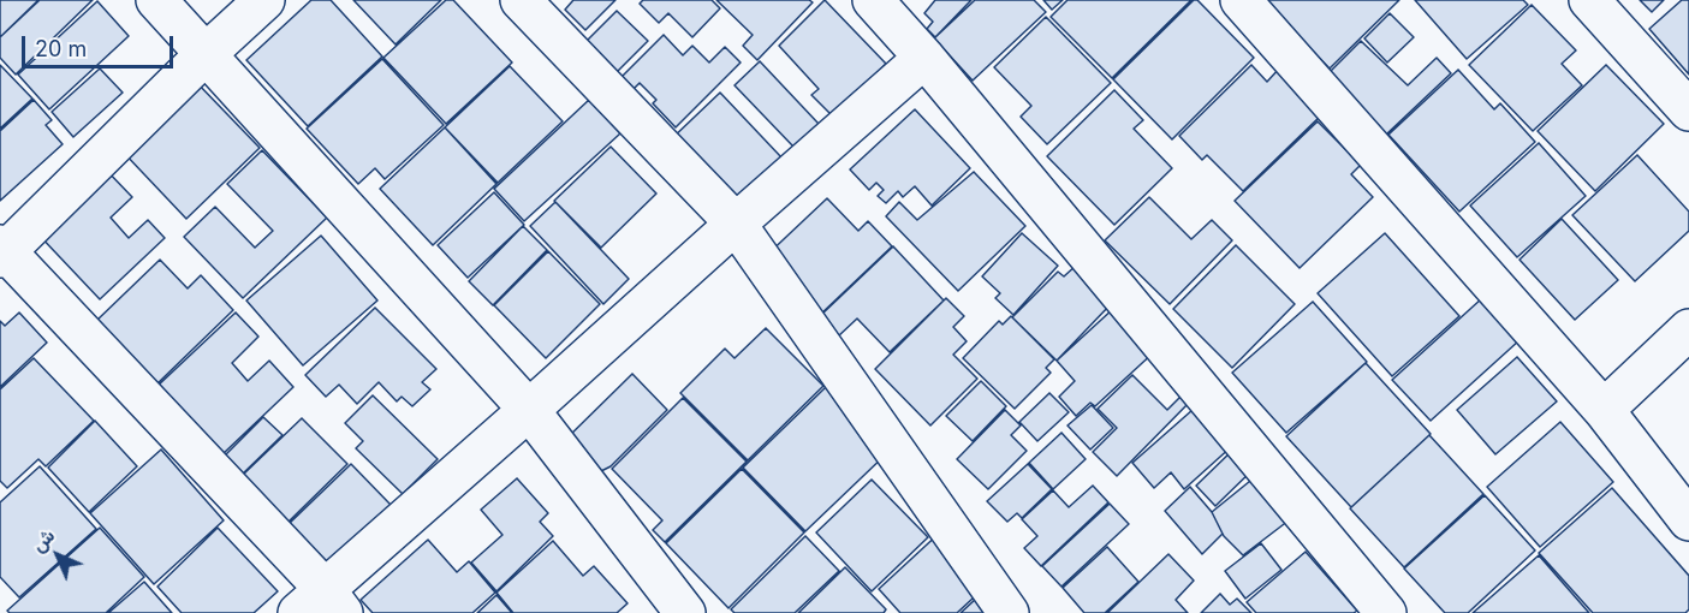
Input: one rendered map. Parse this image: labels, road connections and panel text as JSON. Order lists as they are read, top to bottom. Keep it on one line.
{"scale_bar":"20 m","north":"top left"}
